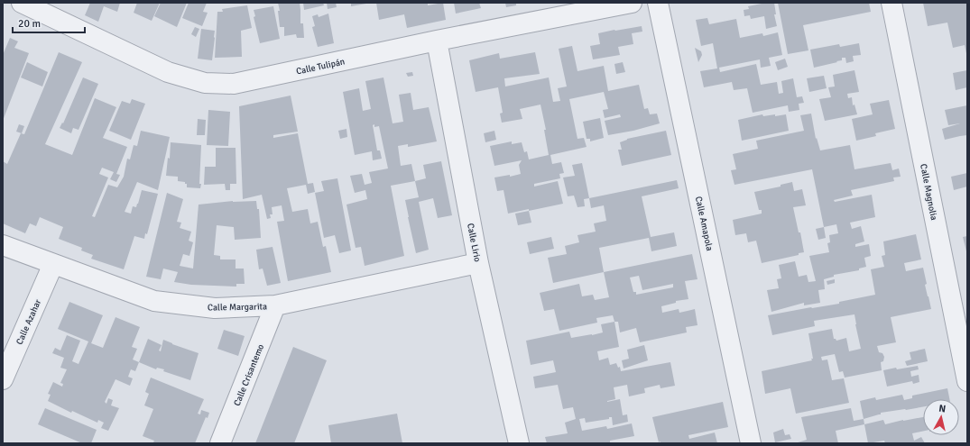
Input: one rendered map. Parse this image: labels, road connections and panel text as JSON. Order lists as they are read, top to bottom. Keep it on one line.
{"streets":{"street":["Calle Tulipán","Calle Magnolia","Calle Amapola","Calle Lirio","Calle Margarita","Calle Azahar","Calle Crisantemo"]},"crossings":[["Calle Tulipán","Calle Lirio"],["Calle Lirio","Calle Margarita"],["Calle Margarita","Calle Azahar"],["Calle Margarita","Calle Crisantemo"]],"scale_bar":"20 m","north":"top"}
